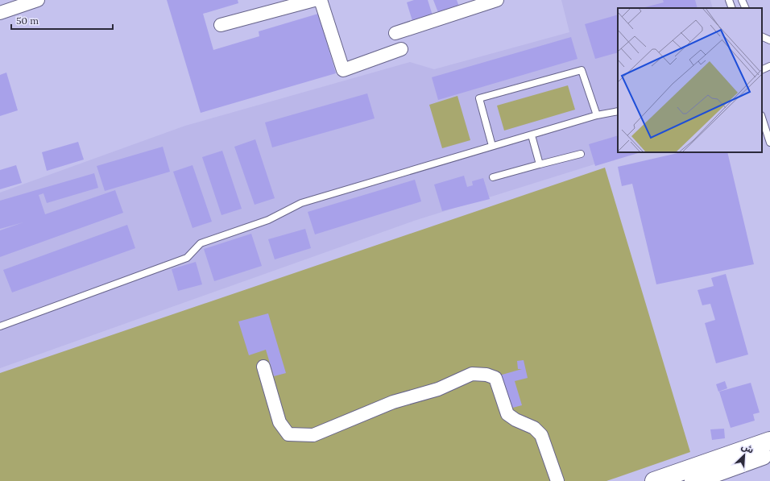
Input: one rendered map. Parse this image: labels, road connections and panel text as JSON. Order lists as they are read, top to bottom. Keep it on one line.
{"scale_bar":"50 m","north":"top right"}
